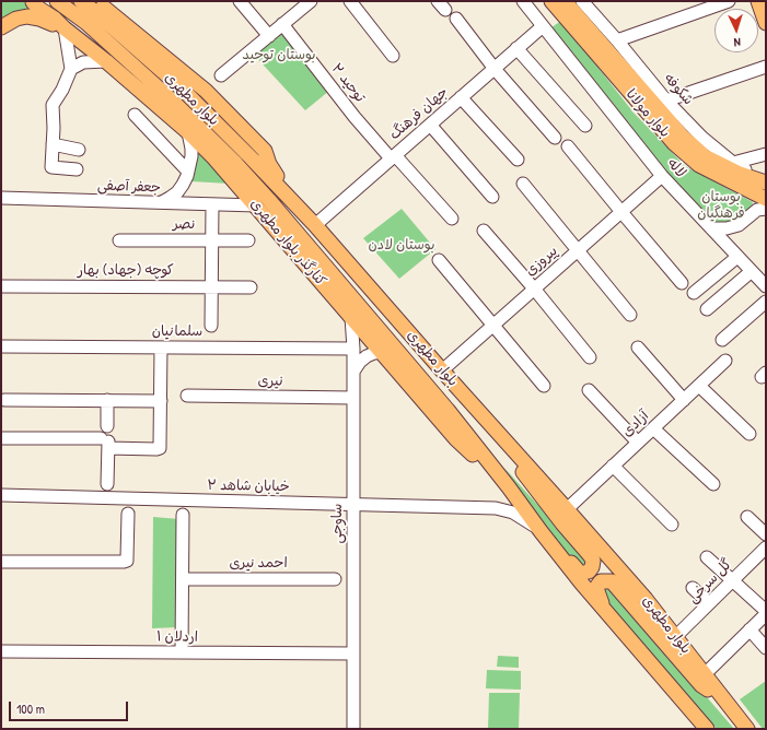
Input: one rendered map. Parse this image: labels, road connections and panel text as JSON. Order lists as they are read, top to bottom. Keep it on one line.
{"streets":{"main road":["بلوار مطهری","بلوار مولانا","کنارگذر بلوار مطهری"],"street":["توحید ۲","شکوفه","جهان فرهنگ","لاله","جعفر آصفی","نصر","پیروزی","کوچه (جهاد) بهار","سلمانیان","نیری","آزادی","خیابان شاهد ۲","ساوجی","احمد نیری","گل سرخی","اردلان ۱"]},"crossings":[["توحید ۲","جهان فرهنگ"],["شکوفه","بلوار مولانا"],["بلوار مطهری","جهان فرهنگ"],["بلوار مطهری","کنارگذر بلوار مطهری"],["بلوار مطهری","پیروزی"],["بلوار مطهری","آزادی"],["بلوار مطهری","خیابان شاهد ۲"],["بلوار مطهری","گل سرخی"],["جهان فرهنگ","لاله"],["لاله","پیروزی"],["جعفر آصفی","کنارگذر بلوار مطهری"],["کنارگذر بلوار مطهری","ساوجی"],["سلمانیان","ساوجی"],["نیری","ساوجی"],["خیابان شاهد ۲","ساوجی"],["ساوجی","اردلان ۱"]],"parks":["بوستان توحید","بوستان فرهنگیان","بوستان لادن"],"scale_bar":"100 m","north":"bottom"}
